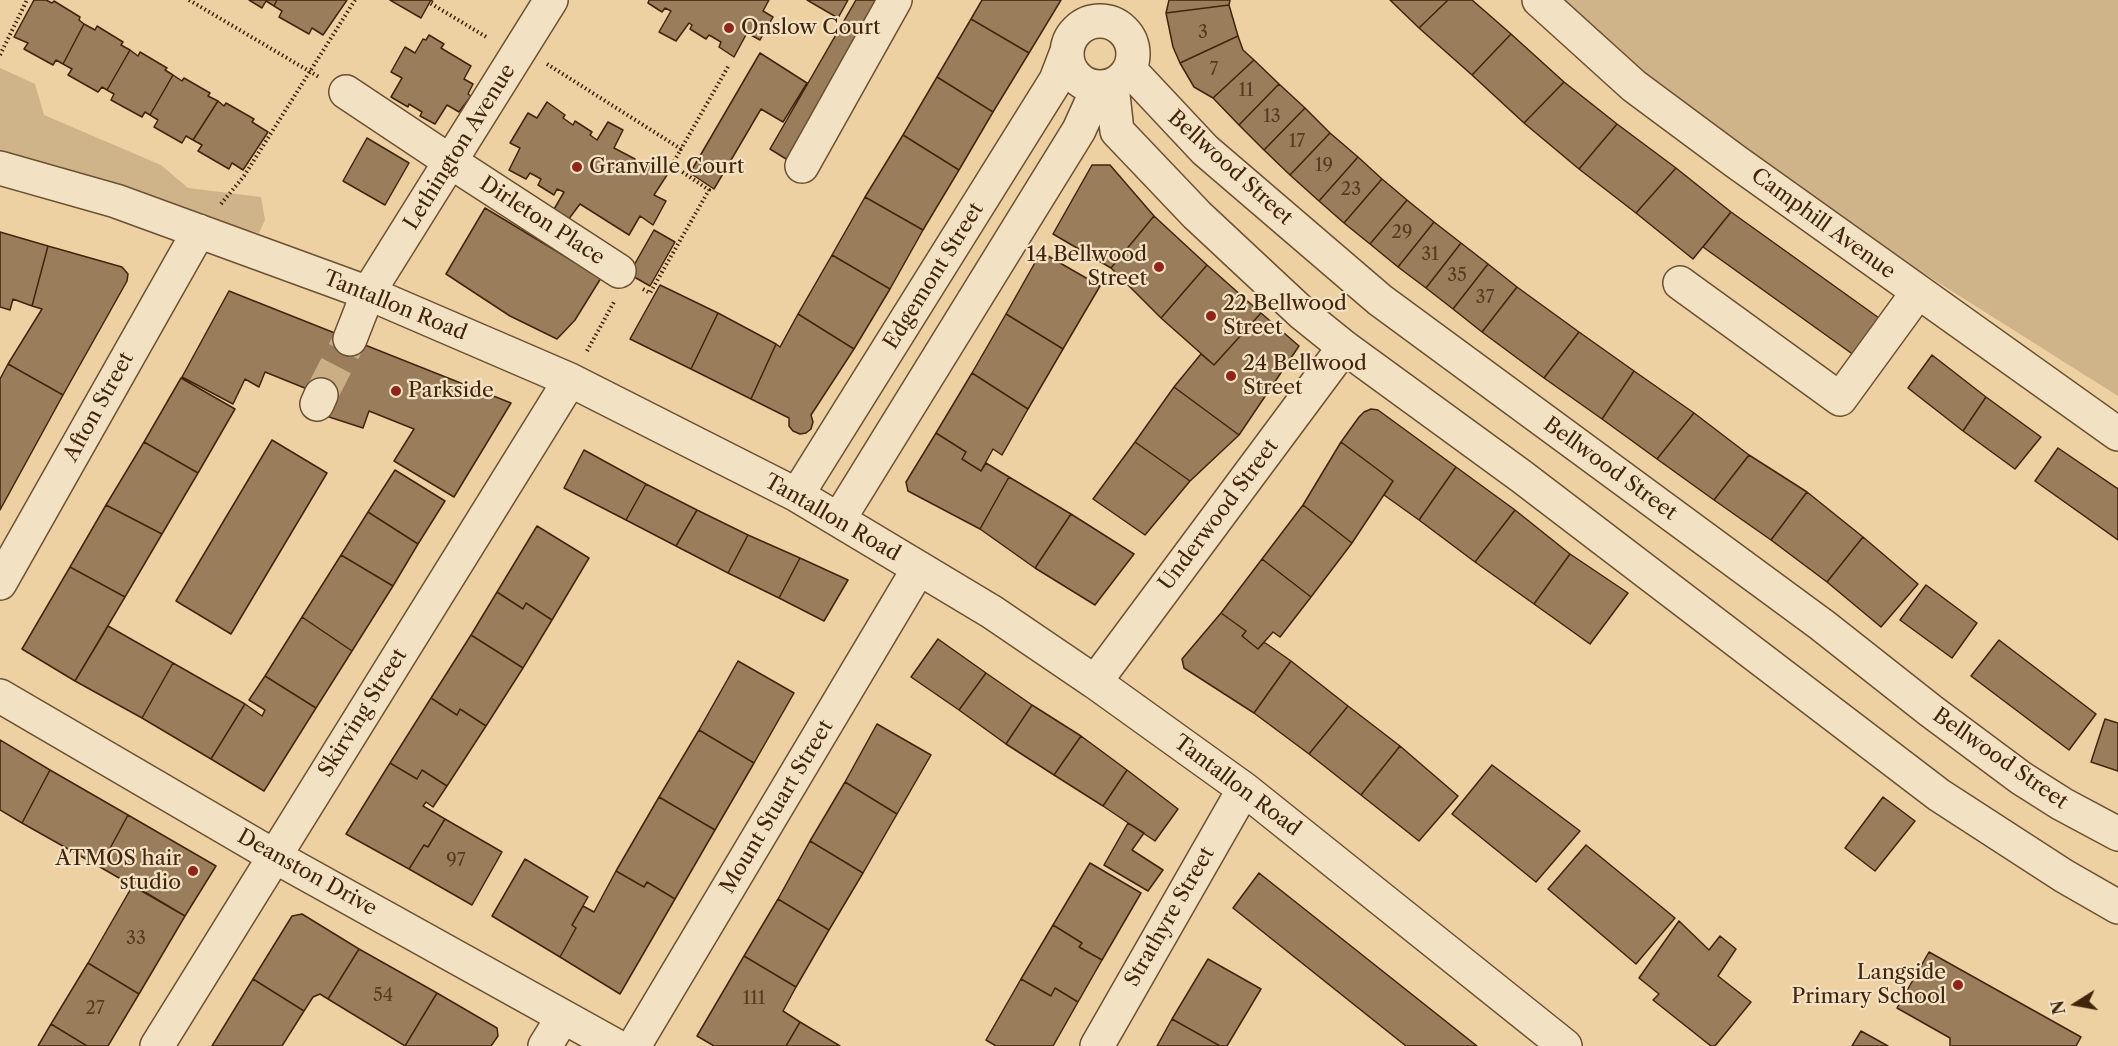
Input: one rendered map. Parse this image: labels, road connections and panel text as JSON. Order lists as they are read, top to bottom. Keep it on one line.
{"streets":{"street":["Lethington Avenue","Bellwood Street","Dirleton Place","Camphill Avenue","Edgemont Street","Tantallon Road","Afton Street","Underwood Street","Skirving Street","Mount Stuart Street","Deanston Drive","Strathyre Street"]},"crossings":[["Lethington Avenue","Dirleton Place"],["Lethington Avenue","Tantallon Road"],["Bellwood Street","Edgemont Street"],["Edgemont Street","Tantallon Road"],["Tantallon Road","Afton Street"],["Tantallon Road","Underwood Street"],["Tantallon Road","Skirving Street"],["Tantallon Road","Mount Stuart Street"],["Tantallon Road","Strathyre Street"],["Skirving Street","Deanston Drive"]],"places":["Onslow Court","Granville Court","14 Bellwood Street","22 Bellwood Street","24 Bellwood Street","Parkside","ATMOS hair studio","Langside Primary School"],"house_numbers":["3","7","11","13","17","19","23","29","31","35","37","97","33","54","111","27"],"north":"left"}
